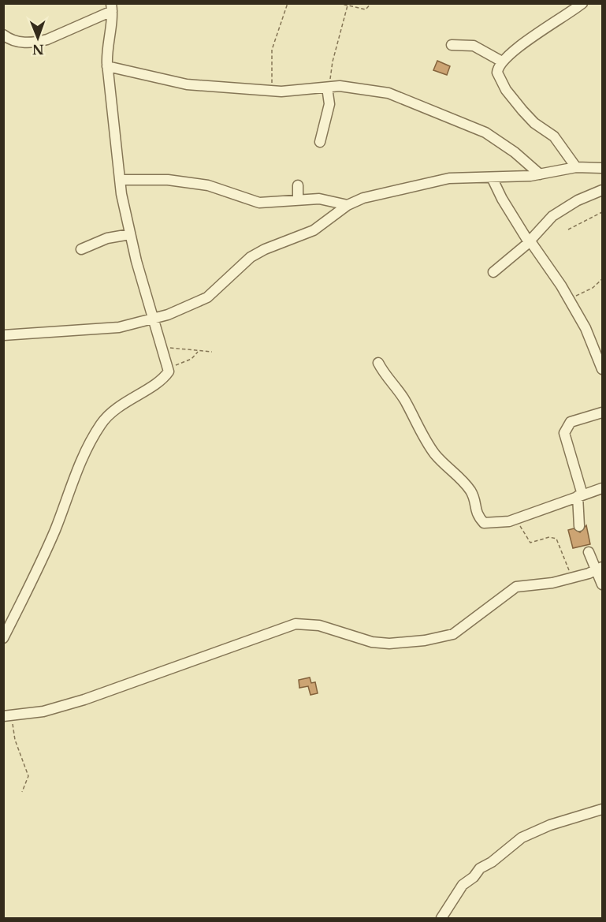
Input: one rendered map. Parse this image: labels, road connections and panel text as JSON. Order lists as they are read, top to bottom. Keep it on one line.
{"north":"bottom"}
